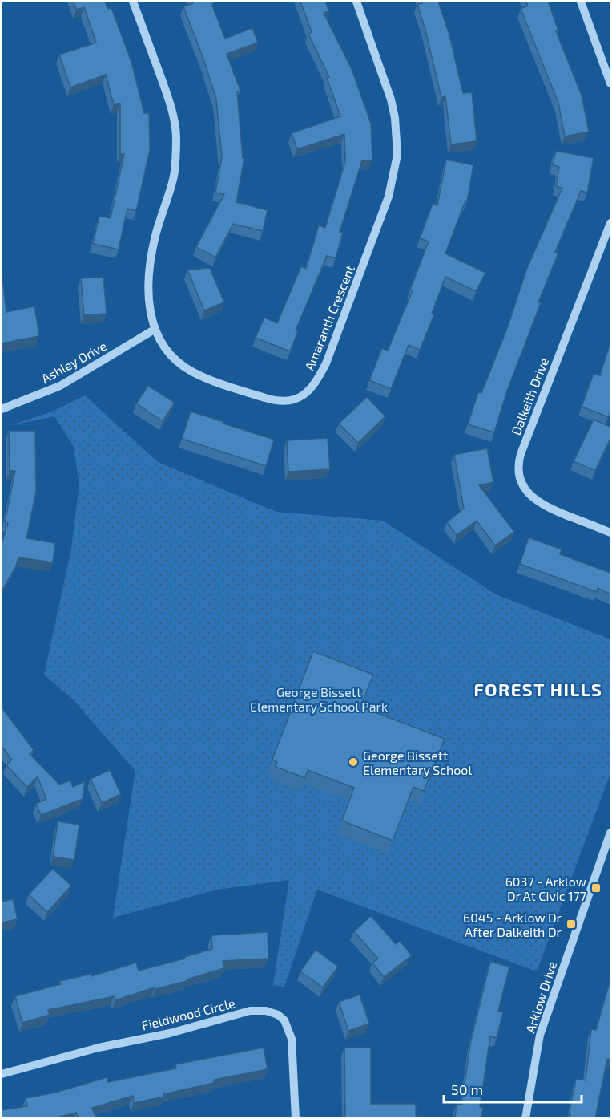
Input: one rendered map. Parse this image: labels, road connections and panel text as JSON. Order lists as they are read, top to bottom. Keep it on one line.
{"streets":{"street":["Amaranth Crescent","Ashley Drive","Dalkeith Drive","Arklow Drive","Fieldwood Circle"]},"crossings":[["Amaranth Crescent","Ashley Drive"]],"districts":["FOREST HILLS"],"parks":["George Bissett Elementary School Park"],"places":{"other":["George Bissett Elementary School"],"transit":["6037 - Arklow Dr At Civic 177","6045 - Arklow Dr After Dalkeith Dr"]},"scale_bar":"50 m"}
